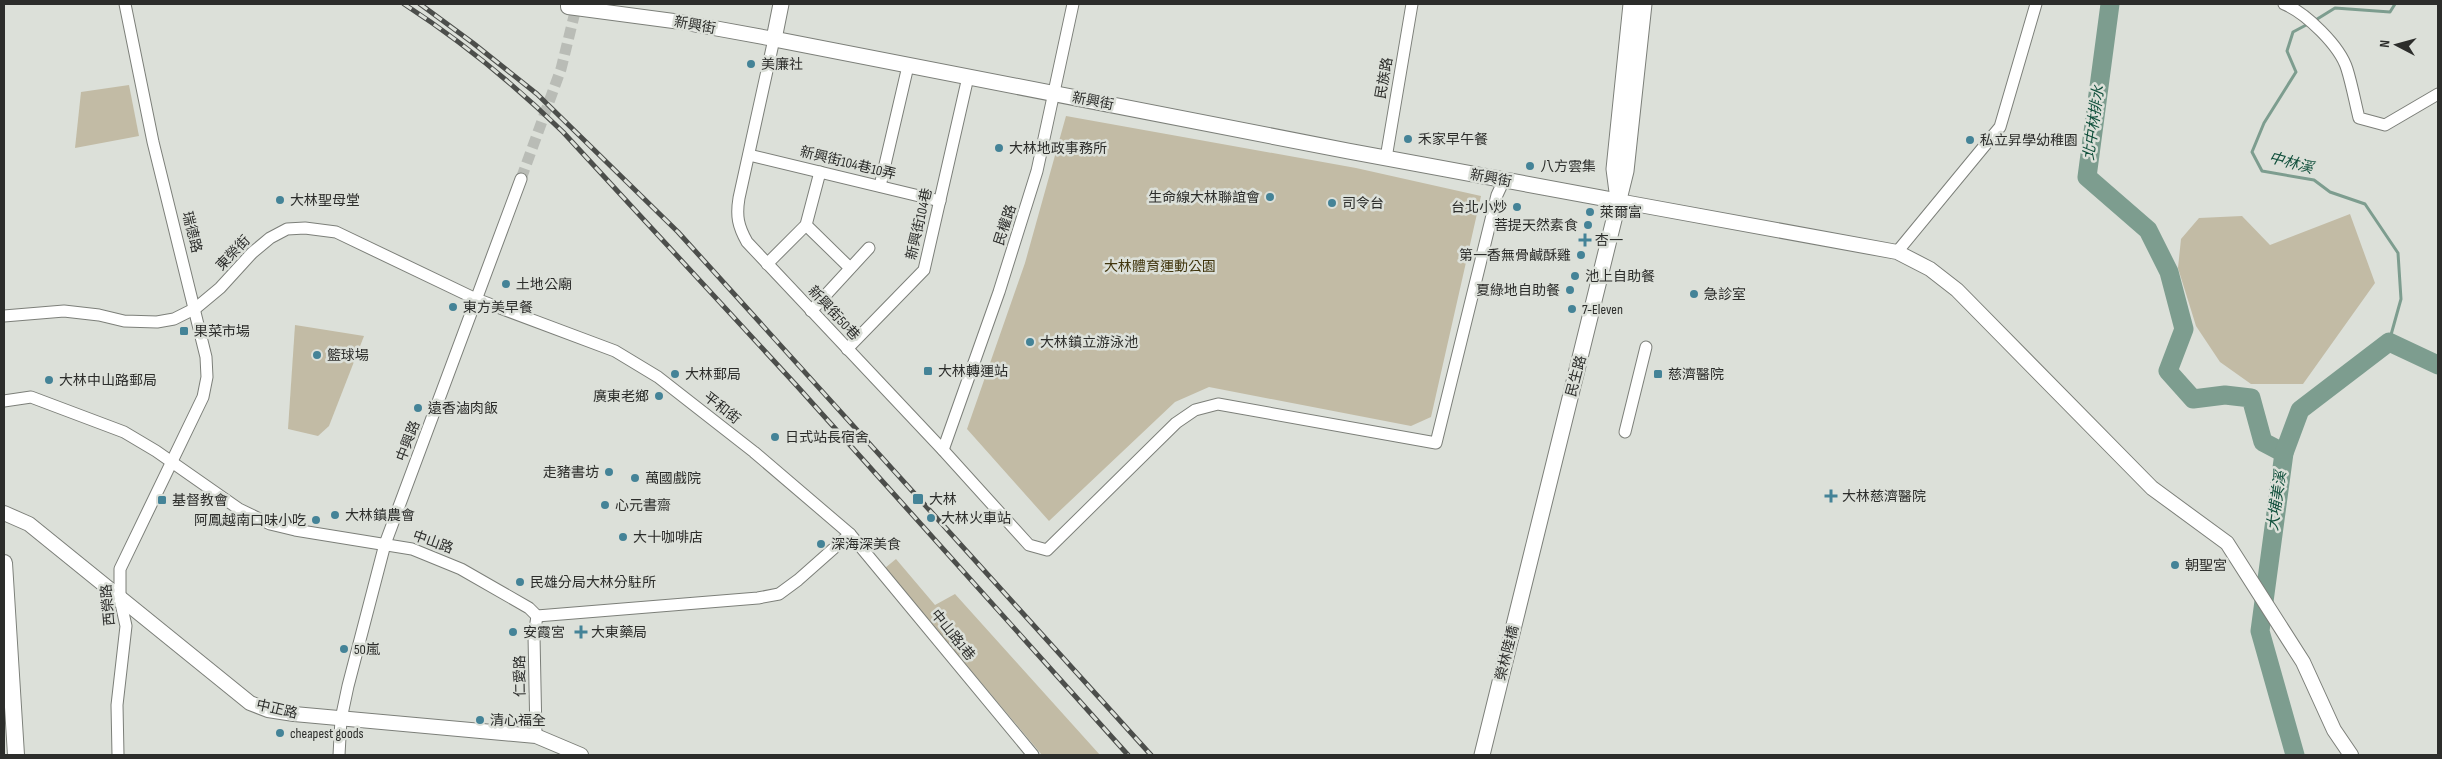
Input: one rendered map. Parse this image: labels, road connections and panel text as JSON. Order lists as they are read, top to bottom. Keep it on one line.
{"streets":{"main road":["新興街","民生路","榮林陸橋"],"street":["民族路","新興街104巷10弄","新興街104巷","民權路","瑞德路","東榮街","新興街50巷","平和街","中興路","中山路","西榮路","中山路1巷","仁愛路","中正路"]},"crossings":[["新興街","民族路"],["新興街","新興街104巷"],["新興街","民權路"],["新興街","新興街50巷"],["新興街","民生路"],["新興街104巷10弄","新興街104巷"],["新興街104巷10弄","新興街50巷"],["新興街104巷","新興街50巷"],["民權路","新興街50巷"],["瑞德路","東榮街"],["瑞德路","中山路"],["瑞德路","西榮路"],["東榮街","平和街"],["東榮街","中興路"],["民生路","榮林陸橋"],["平和街","中興路"],["平和街","中山路1巷"],["中興路","中山路"],["中興路","中正路"],["中山路","西榮路"],["中山路","仁愛路"],["西榮路","中正路"],["仁愛路","中正路"]],"water":["北中林排水","中林溪","大埔美溪"],"parks":["大林體育運動公園"],"places":{"other":["美廉社","禾家早午餐","私立昇學幼稚園","大林地政事務所","八方雲集","生命線大林聯誼會","大林聖母堂","司令台","台北小炒","萊爾富","菩提天然素食","第一香無骨鹹酥雞","池上自助餐","土地公廟","夏綠地自助餐","急診室","東方美早餐","7-Eleven","大林鎮立游泳池","籃球場","大林郵局","大林中山路郵局","廣東老鄉","遠香滷肉飯","日式站長宿舍","走豬書坊","萬國戲院","心元書齋","大林鎮農會","大林火車站","阿鳳越南口味小吃","大十咖啡店","深海深美食","朝聖宮","民雄分局大林分駐所","安霞宮","50嵐","清心福全","cheapest goods"],"health":["杏一","大林慈濟醫院","大東藥局"],"transit":["果菜市場","大林轉運站","慈濟醫院","大林","基督教會"]},"north":"left"}
